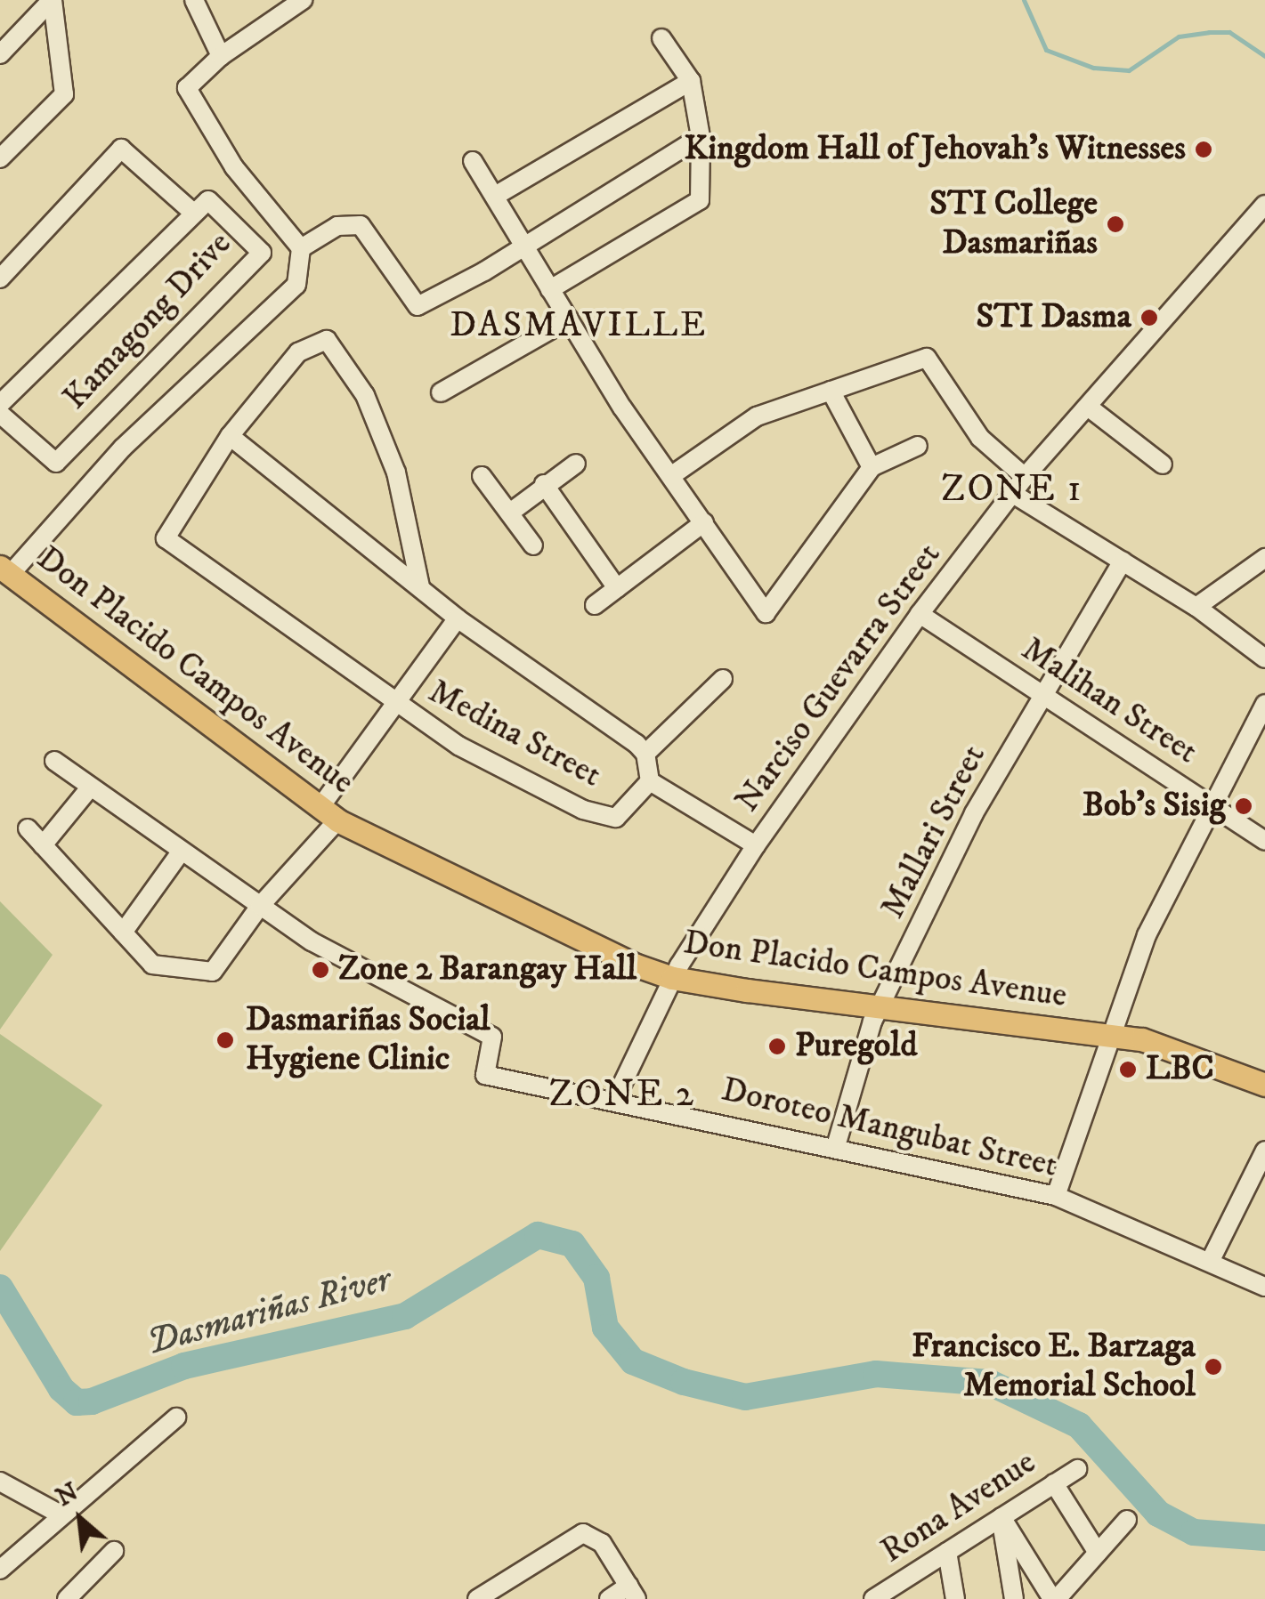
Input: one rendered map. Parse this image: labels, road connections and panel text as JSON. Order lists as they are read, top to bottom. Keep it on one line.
{"streets":{"main road":["Don Placido Campos Avenue"],"street":["Kamagong Drive","Narciso Guevarra Street","Malihan Street","Medina Street","Mallari Street","Doroteo Mangubat Street","Rona Avenue"]},"crossings":[["Don Placido Campos Avenue","Narciso Guevarra Street"],["Don Placido Campos Avenue","Medina Street"],["Don Placido Campos Avenue","Mallari Street"],["Narciso Guevarra Street","Malihan Street"],["Narciso Guevarra Street","Medina Street"],["Narciso Guevarra Street","Doroteo Mangubat Street"],["Malihan Street","Mallari Street"],["Medina Street","Doroteo Mangubat Street"],["Mallari Street","Doroteo Mangubat Street"]],"districts":["DASMAVILLE","ZONE 1","ZONE 2"],"water":["Dasmariñas River"],"places":["Kingdom Hall of Jehovah's Witnesses","STI College Dasmariñas","STI Dasma","Bob's Sisig","Zone 2 Barangay Hall","Dasmariñas Social Hygiene Clinic","Puregold","LBC","Francisco E. Barzaga Memorial School"],"north":"top left"}
